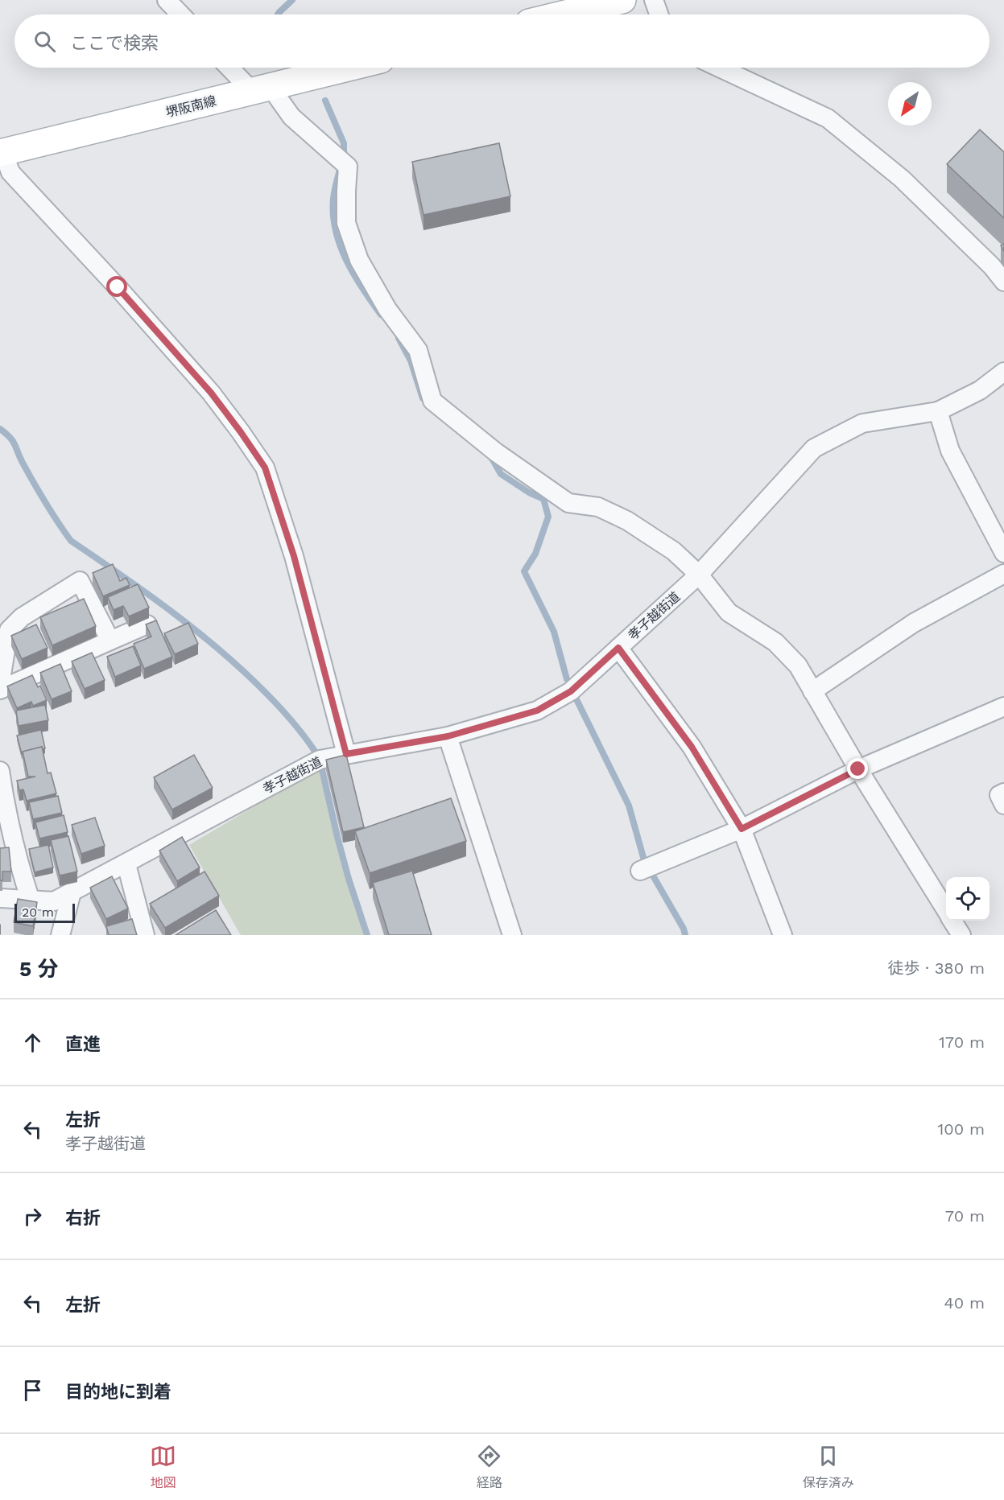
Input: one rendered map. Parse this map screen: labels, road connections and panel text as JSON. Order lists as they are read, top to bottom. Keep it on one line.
{"streets":{"main road":["堺阪南線"],"street":["孝子越街道"]},"scale_bar":"20 m","north":"bottom left","page":{"search":"ここで検索","scale":"20 m","heading":["5 分","徒歩 · 380 m"],"list":[["直進","170 m"],["左折","孝子越街道","100 m"],["右折","70 m"],["左折","40 m"],"目的地に到着"],"nav":["地図","経路","保存済み"]}}
